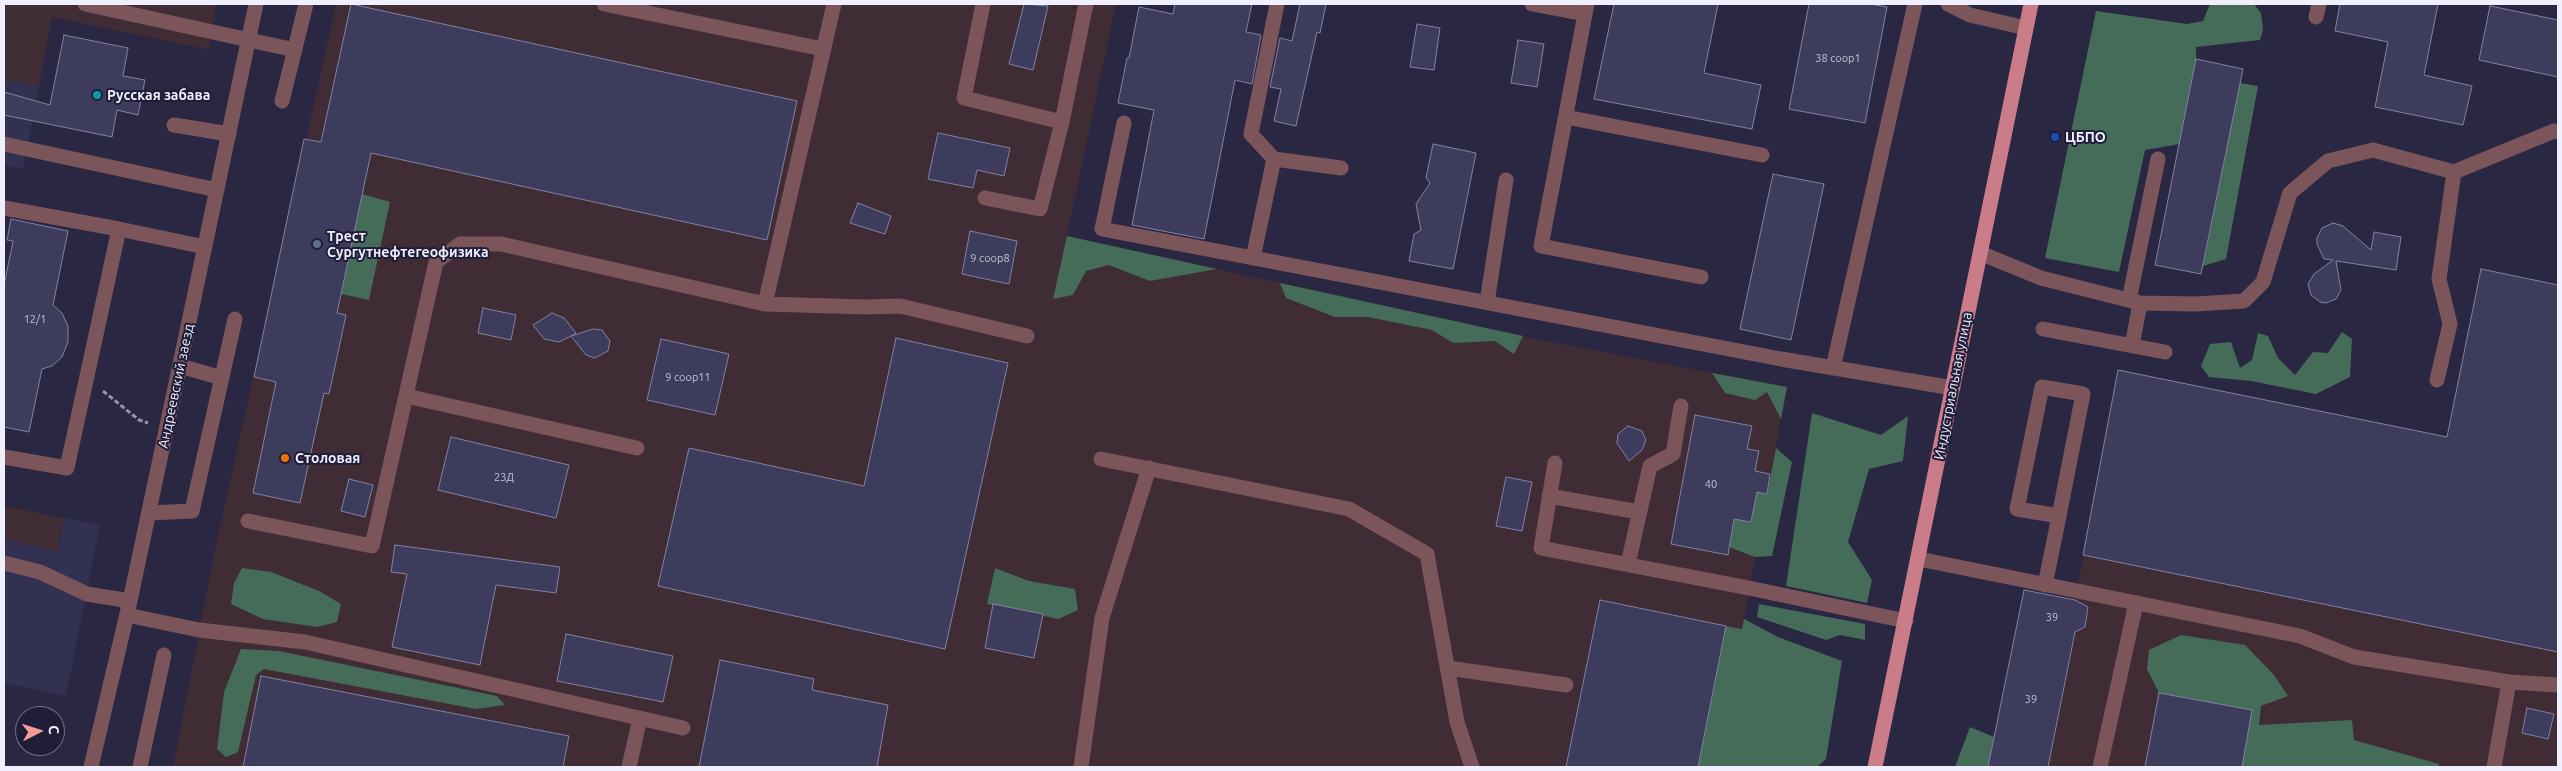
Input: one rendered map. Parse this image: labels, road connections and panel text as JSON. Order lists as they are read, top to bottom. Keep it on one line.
{"streets":{"main road":["Индустриальная улица"],"street":["Андреевский заезд"]},"places":["Русская забава","ЦБПО","Трест Сургутнефтегеофизика","Столовая"],"house_numbers":["38 соор1","9 соор8","12/1","9 соор11","23Д","40","39","39"],"north":"right"}
